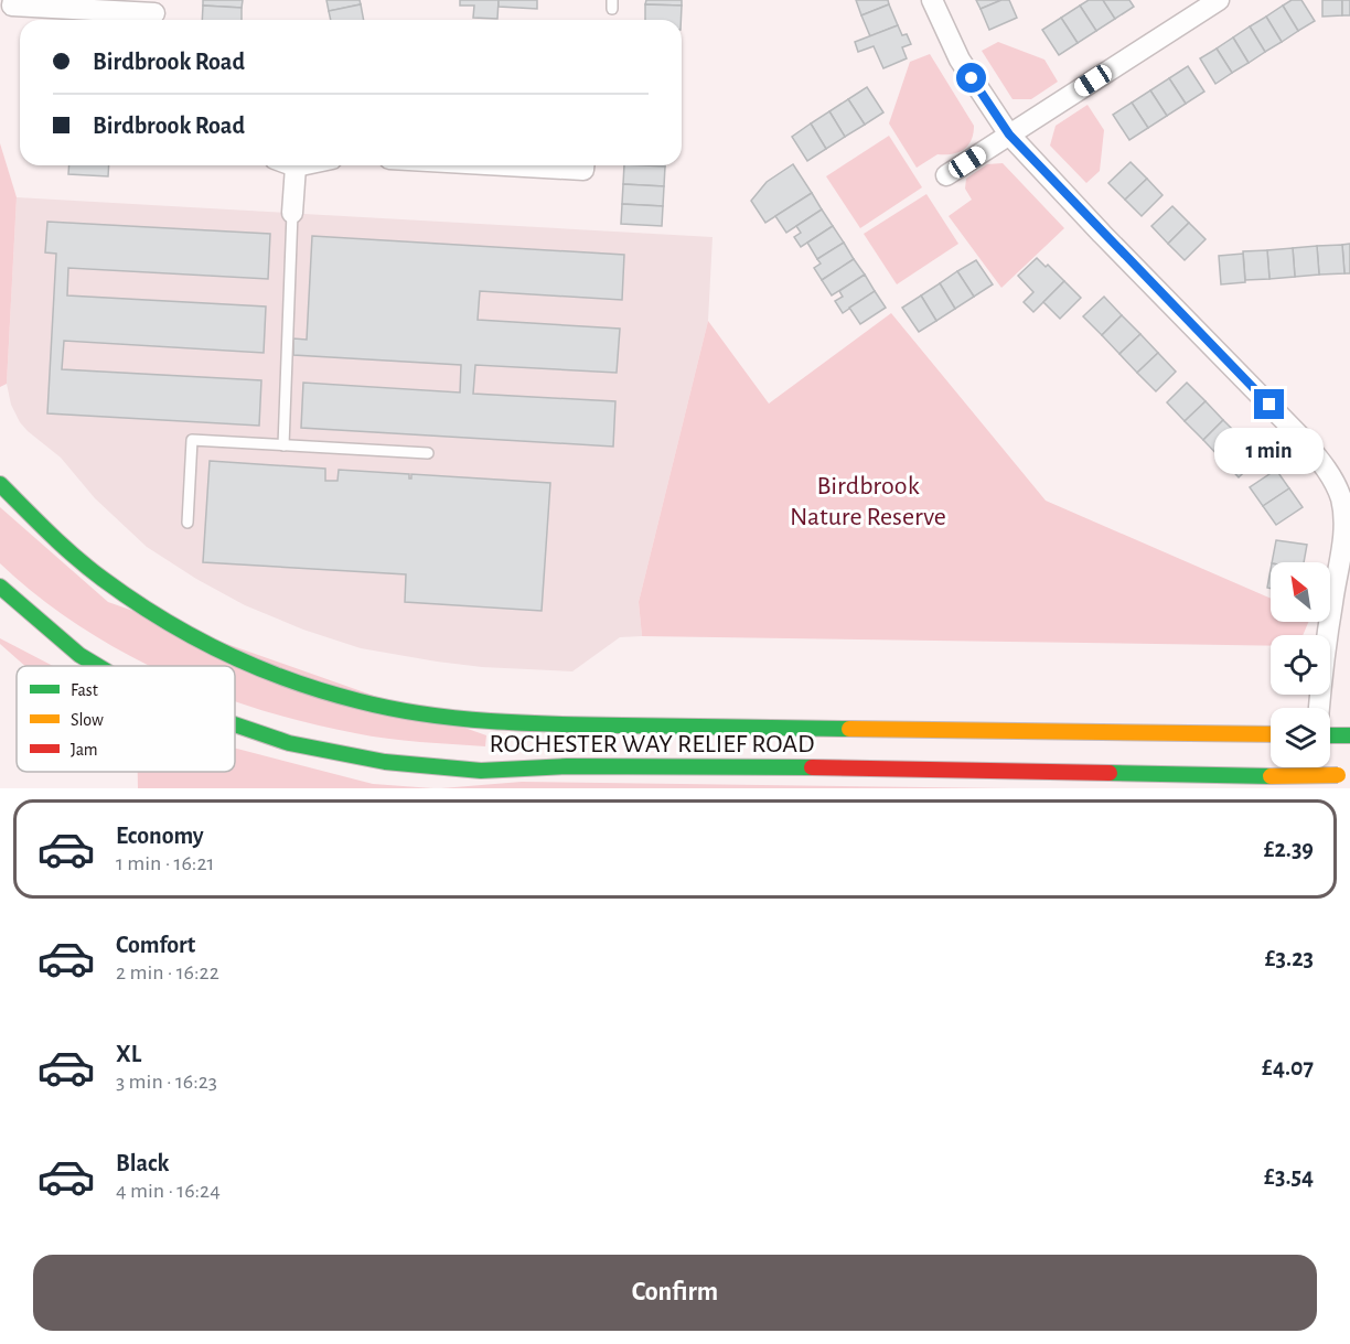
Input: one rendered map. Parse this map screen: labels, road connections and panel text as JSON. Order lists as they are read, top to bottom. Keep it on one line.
{"streets":{"highway":["ROCHESTER WAY RELIEF ROAD"]},"parks":["Birdbrook Nature Reserve"],"legend":["Fast","Slow","Jam"],"north":"top left","page":{"banner":["Birdbrook Road","Birdbrook Road"],"bubble":"1 min","list":[{"name":"Economy","note":"1 min · 16:21","value":"£2.39"},{"name":"Comfort","note":"2 min · 16:22","value":"£3.23"},{"name":"XL","note":"3 min · 16:23","value":"£4.07"},{"name":"Black","note":"4 min · 16:24","value":"£3.54"}],"buttons":"Confirm"}}
